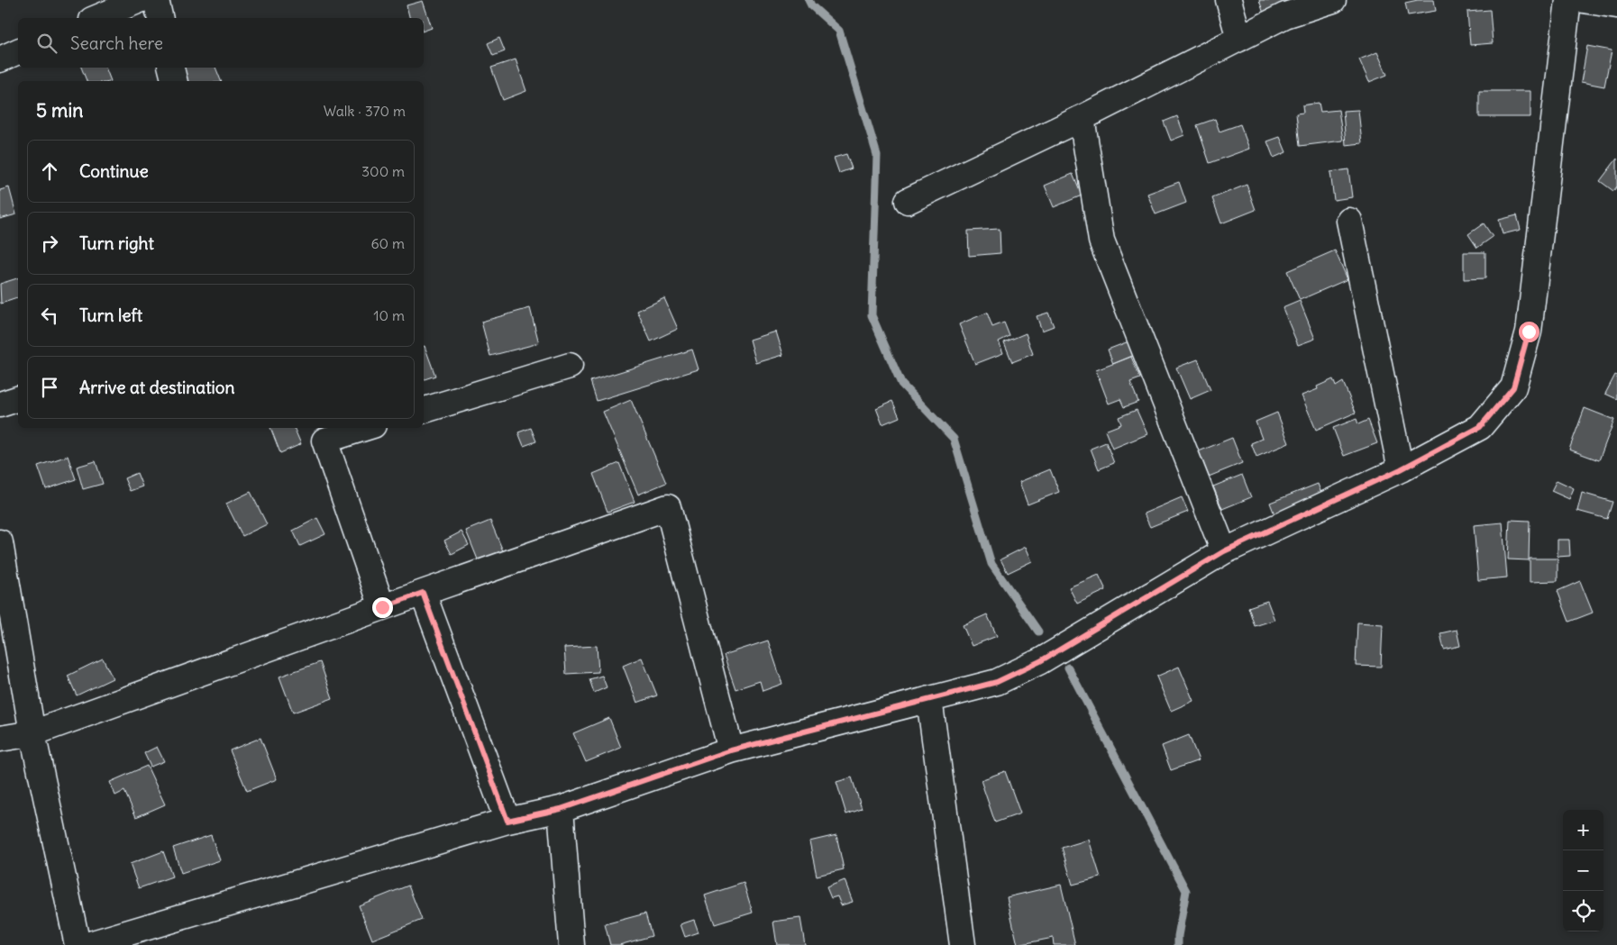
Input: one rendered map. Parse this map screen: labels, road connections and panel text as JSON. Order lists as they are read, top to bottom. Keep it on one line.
{"page":{"search":"Search here","heading":["5 min","Walk · 370 m"],"list":[["Continue","300 m"],["Turn right","60 m"],["Turn left","10 m"],"Arrive at destination"],"map_buttons":["+","−"]}}
